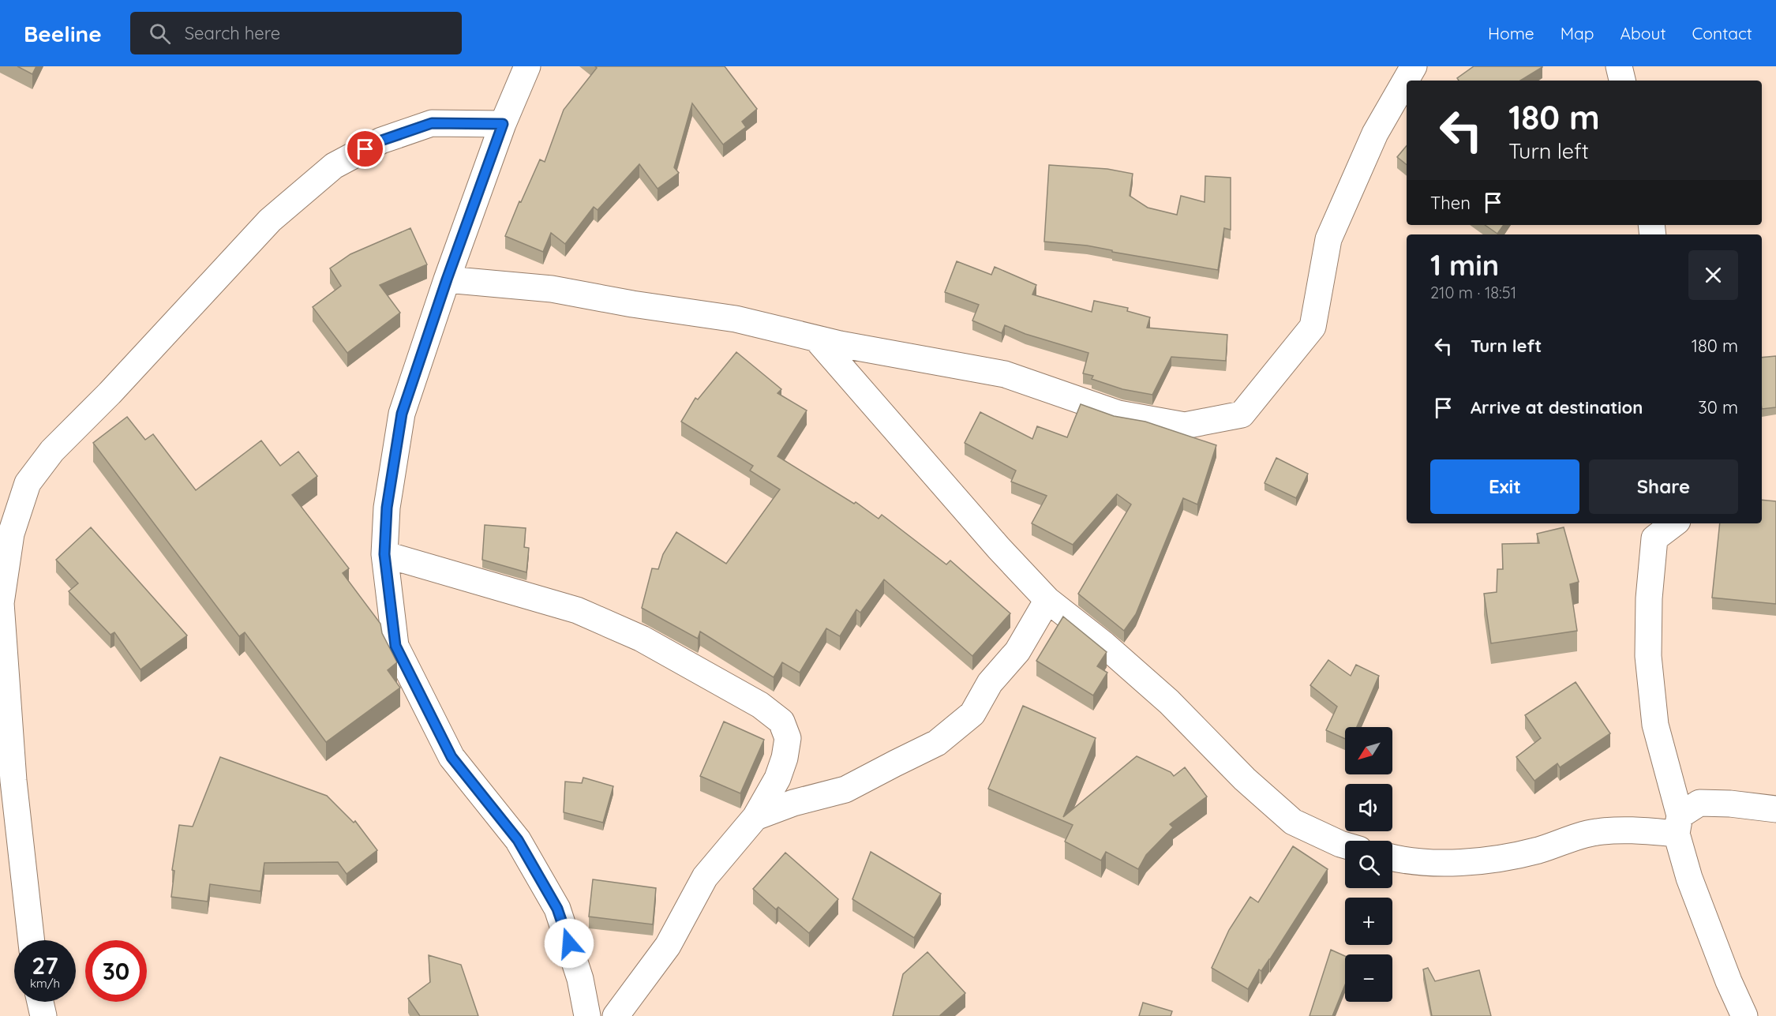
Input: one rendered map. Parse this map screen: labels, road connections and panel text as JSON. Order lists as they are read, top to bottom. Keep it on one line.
{"north":"bottom left","page":{"header":"Beeline","search":"Search here","nav":["Home","Map","About","Contact"],"turn":["180 m","Turn left"],"then":"Then","heading":["1 min","210 m · 18:51"],"list":[{"name":"Turn left","value":"180 m"},{"name":"Arrive at destination","value":"30 m"}],"buttons":["Exit","Share"],"map_buttons":["+","−"],"speed":"27 km/h","limit":"30"}}
